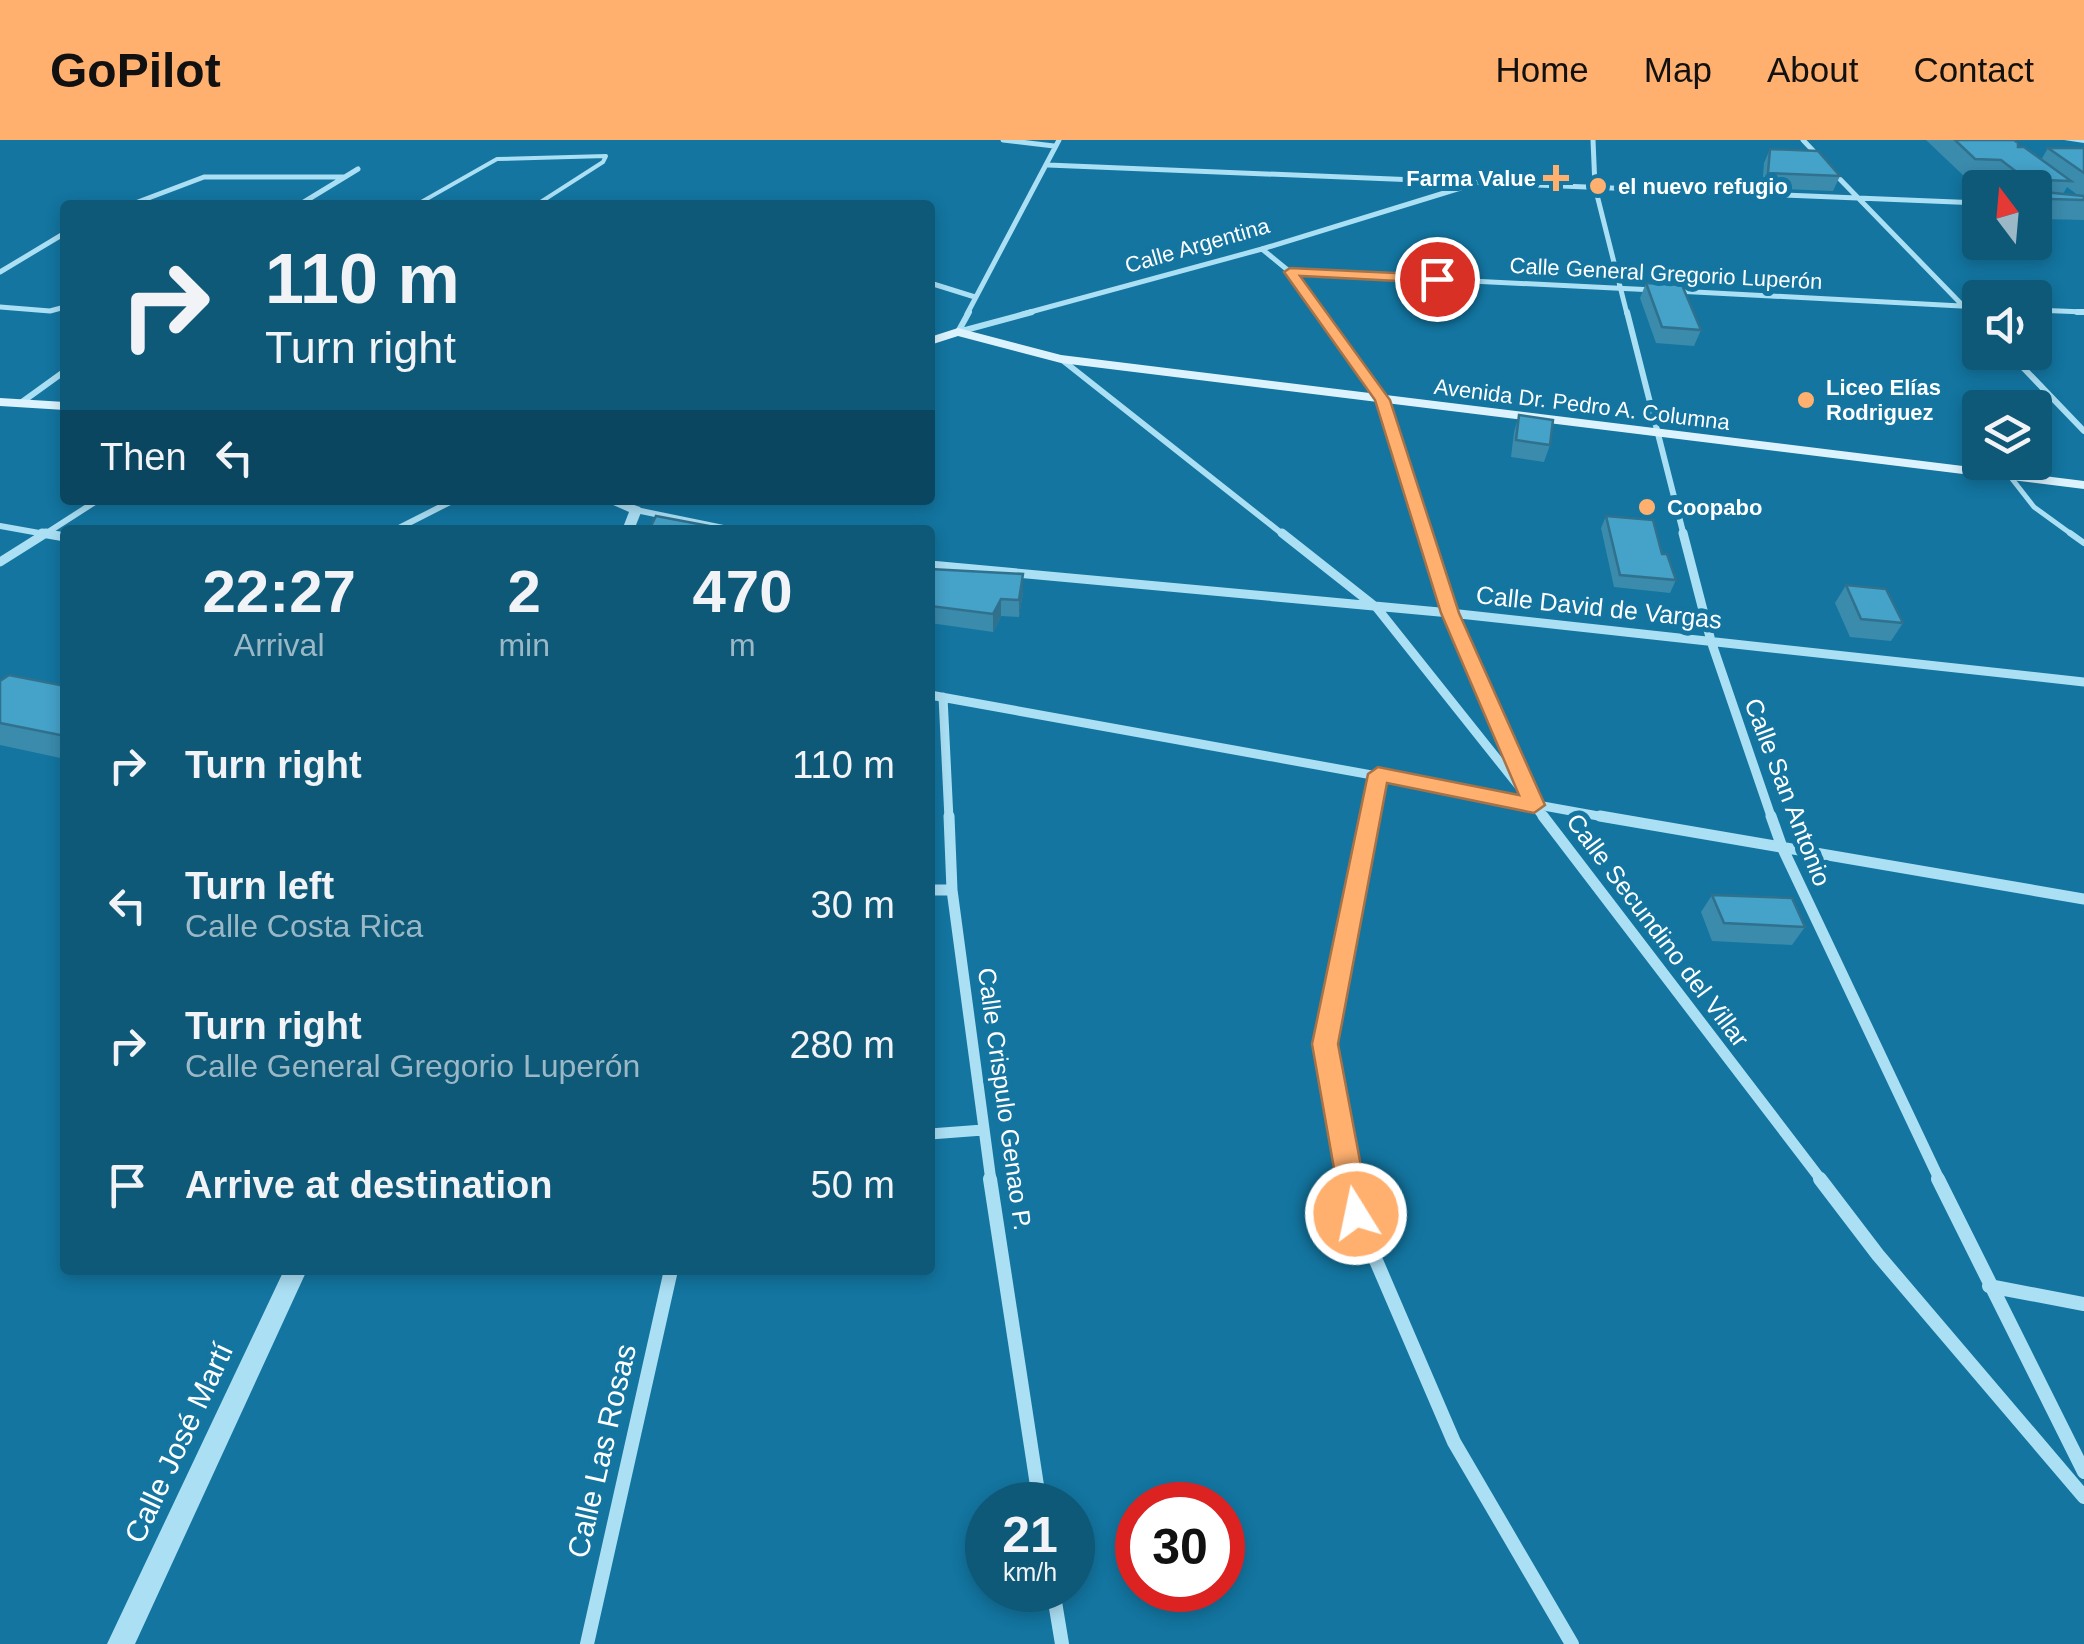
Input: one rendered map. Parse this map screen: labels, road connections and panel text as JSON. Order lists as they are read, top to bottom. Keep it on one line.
{"streets":{"main road":["Calle Argentina","Avenida Dr. Pedro A. Columna"],"street":["Calle General Gregorio Luperón","Calle David de Vargas","Calle San Antonio","Calle Secundino del Villar","Calle Crispulo Genao P.","Calle José Martí","Calle Las Rosas"]},"crossings":[["Calle Argentina","Avenida Dr. Pedro A. Columna"],["Calle General Gregorio Luperón","Calle San Antonio"],["Avenida Dr. Pedro A. Columna","Calle San Antonio"],["Avenida Dr. Pedro A. Columna","Calle Secundino del Villar"],["Calle David de Vargas","Calle San Antonio"],["Calle David de Vargas","Calle Secundino del Villar"]],"places":{"health":["Farma Value"],"other":["el nuevo refugio","Liceo Elías Rodriguez","Coopabo"]},"north":"top","page":{"header":"GoPilot","nav":["Home","Map","About","Contact"],"turn":["110 m","Turn right"],"then":"Then","eta":["22:27","Arrival","2","min","470","m"],"list":[{"name":"Turn right","value":"110 m"},{"name":"Turn left","note":"Calle Costa Rica","value":"30 m"},{"name":"Turn right","note":"Calle General Gregorio Luperón","value":"280 m"},{"name":"Arrive at destination","value":"50 m"}],"speed":"21 km/h","limit":"30"}}
